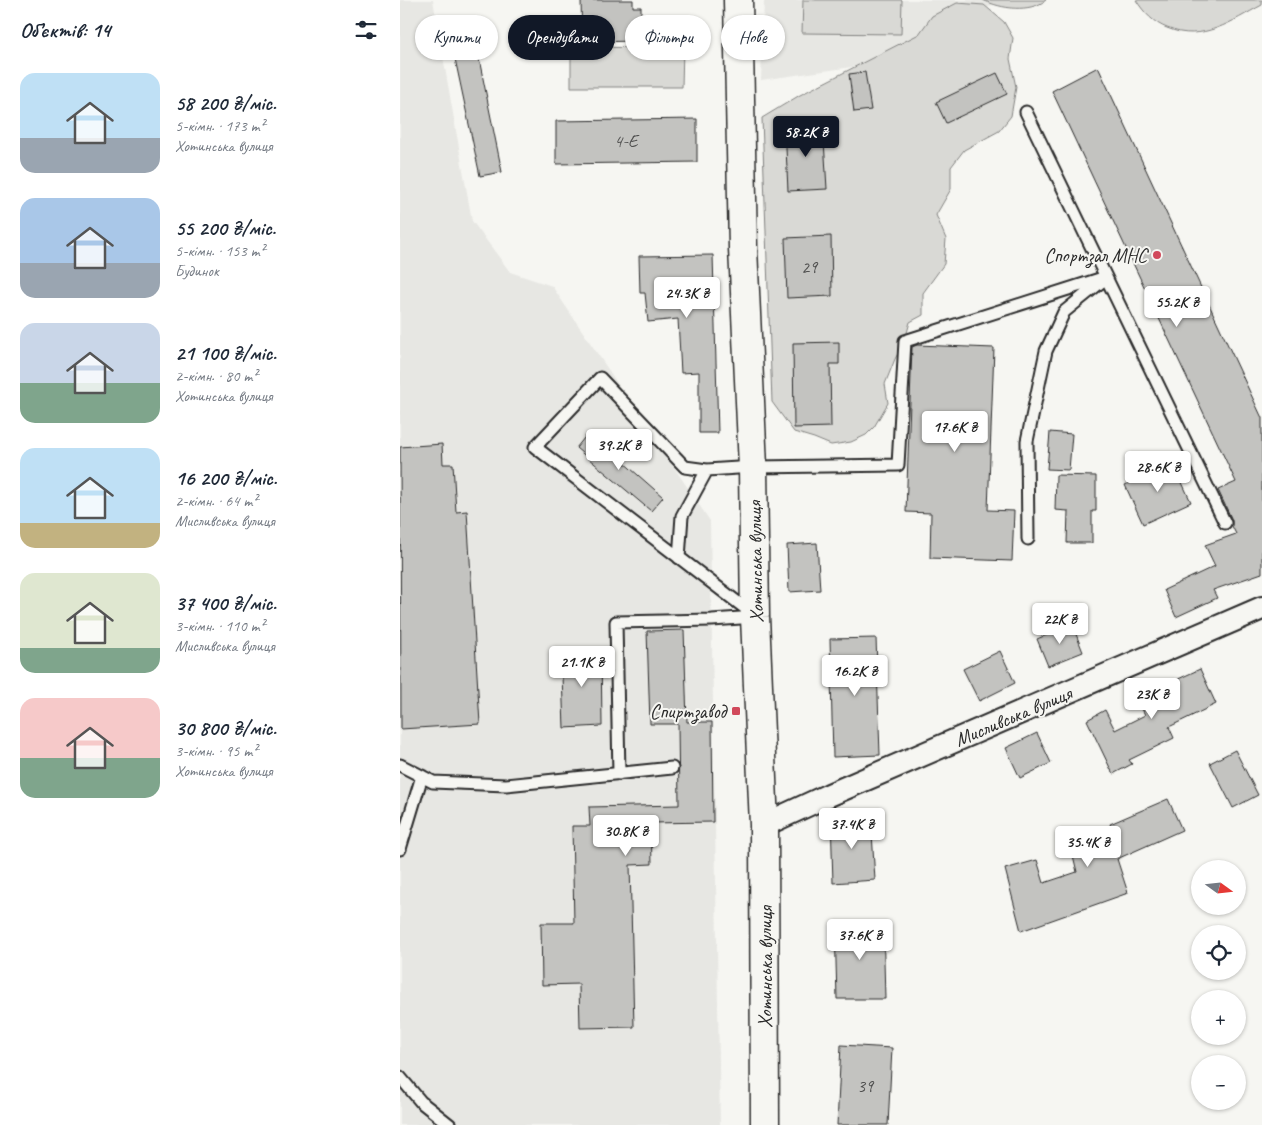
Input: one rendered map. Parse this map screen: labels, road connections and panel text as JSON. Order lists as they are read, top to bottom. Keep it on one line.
{"streets":{"highway":["Хотинська вулиця"],"street":["Мисливська вулиця"]},"crossings":[["Хотинська вулиця","Мисливська вулиця"]],"places":{"other":["Спортзал МНС"],"transit":["Спиртзавод"]},"house_numbers":["4-Е","29","39"],"north":"right","page":{"heading":"Об’єктів: 14","chip":["Купити","Орендувати","Фільтри","Нове"],"list":[{"name":"58 200 ₴/міс.","note":"5-кімн. · 173 m² · Хотинська вулиця"},{"name":"55 200 ₴/міс.","note":"5-кімн. · 153 m² · Будинок"},{"name":"21 100 ₴/міс.","note":"2-кімн. · 80 m² · Хотинська вулиця"},{"name":"16 200 ₴/міс.","note":"2-кімн. · 64 m² · Мисливська вулиця"},{"name":"37 400 ₴/міс.","note":"3-кімн. · 110 m² · Мисливська вулиця"},{"name":"30 800 ₴/міс.","note":"3-кімн. · 95 m² · Хотинська вулиця"}],"price":["58.2K ₴","24.3K ₴","55.2K ₴","17.6K ₴","39.2K ₴","28.6K ₴","22K ₴","21.1K ₴","16.2K ₴","23K ₴","37.4K ₴","30.8K ₴","35.4K ₴","37.6K ₴"],"map_buttons":["+","−"]}}
